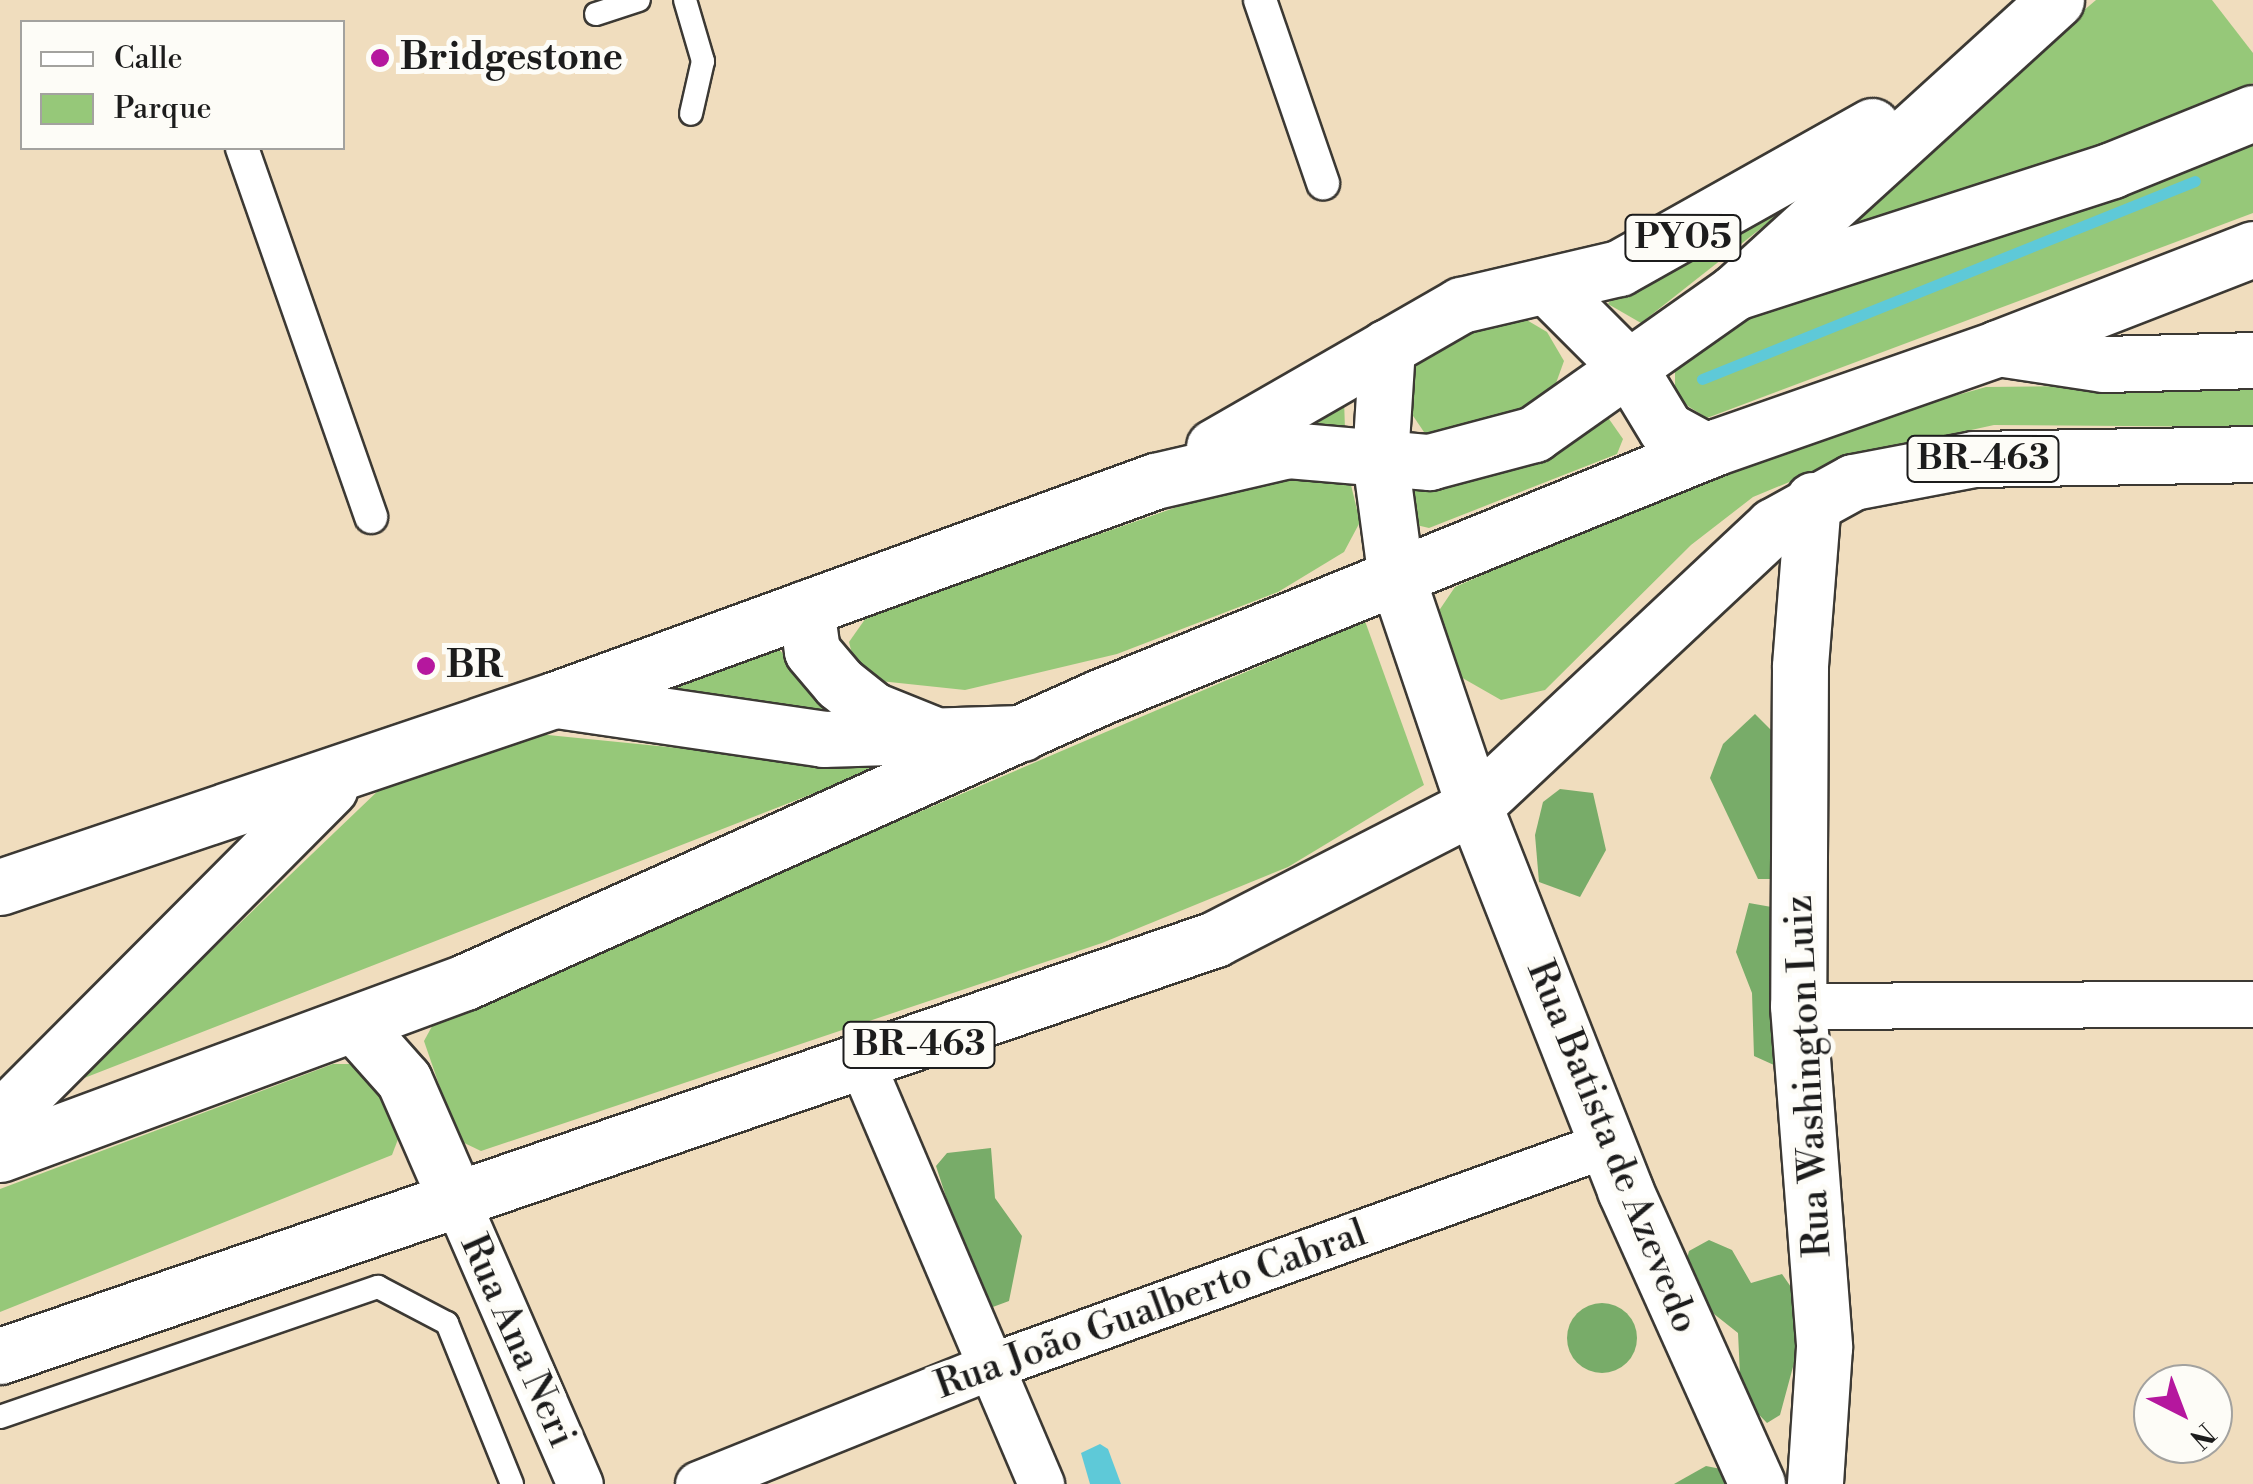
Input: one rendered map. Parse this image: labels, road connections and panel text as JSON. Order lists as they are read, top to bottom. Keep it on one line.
{"streets":{"main road":["PY05","BR-463","Rua Washington Luiz","Rua Batista de Azevedo"],"street":["Rua João Gualberto Cabral","Rua Ana Neri"]},"crossings":[["PY05","Rua Batista de Azevedo"],["BR-463","Rua Washington Luiz"],["BR-463","Rua Batista de Azevedo"],["BR-463","Rua Ana Neri"],["Rua Batista de Azevedo","Rua João Gualberto Cabral"]],"places":["Bridgestone","BR"],"legend":["Calle","Parque"],"north":"bottom right"}
